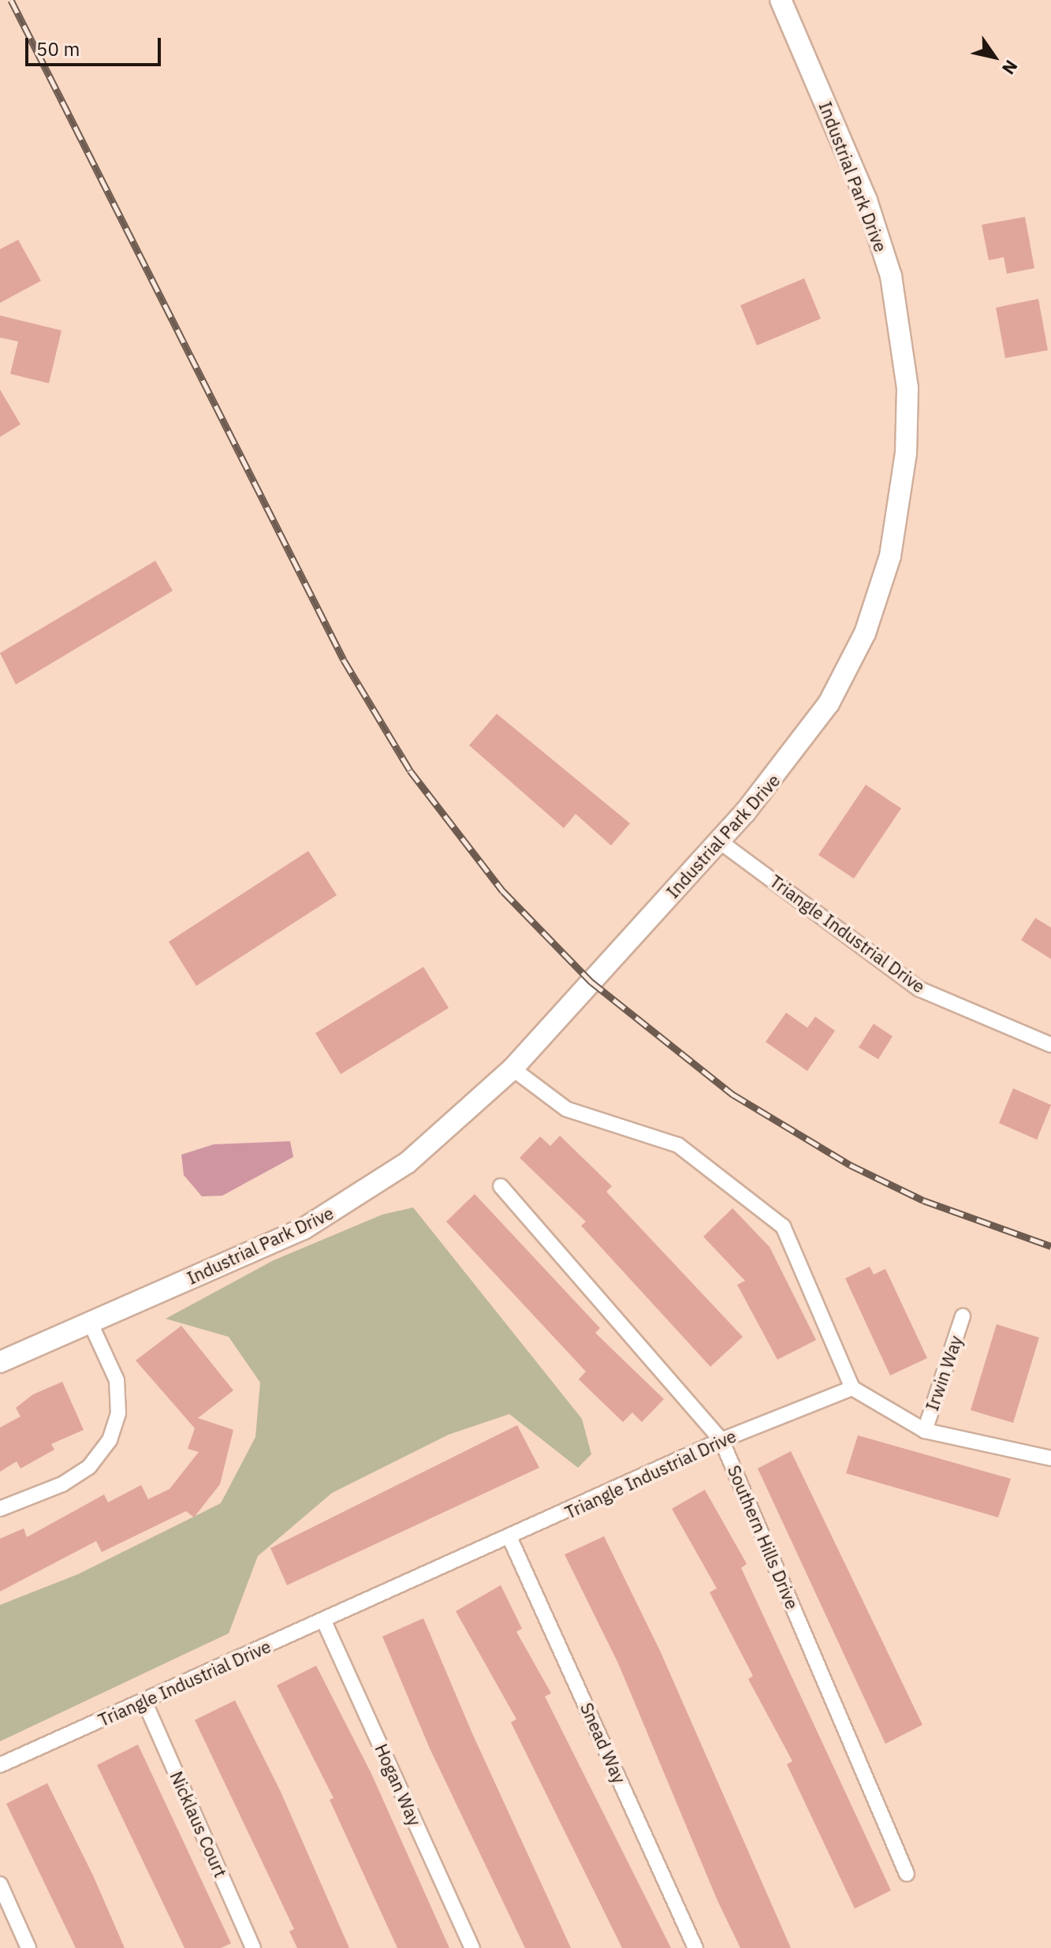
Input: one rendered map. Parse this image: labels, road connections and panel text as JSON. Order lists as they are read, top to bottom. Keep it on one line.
{"streets":{"street":["Industrial Park Drive","Triangle Industrial Drive","Irwin Way","Southern Hills Drive","Snead Way","Hogan Way","Nicklaus Court"]},"crossings":[["Industrial Park Drive","Triangle Industrial Drive"],["Triangle Industrial Drive","Southern Hills Drive"],["Triangle Industrial Drive","Snead Way"],["Triangle Industrial Drive","Hogan Way"],["Triangle Industrial Drive","Nicklaus Court"]],"scale_bar":"50 m","north":"bottom right"}
